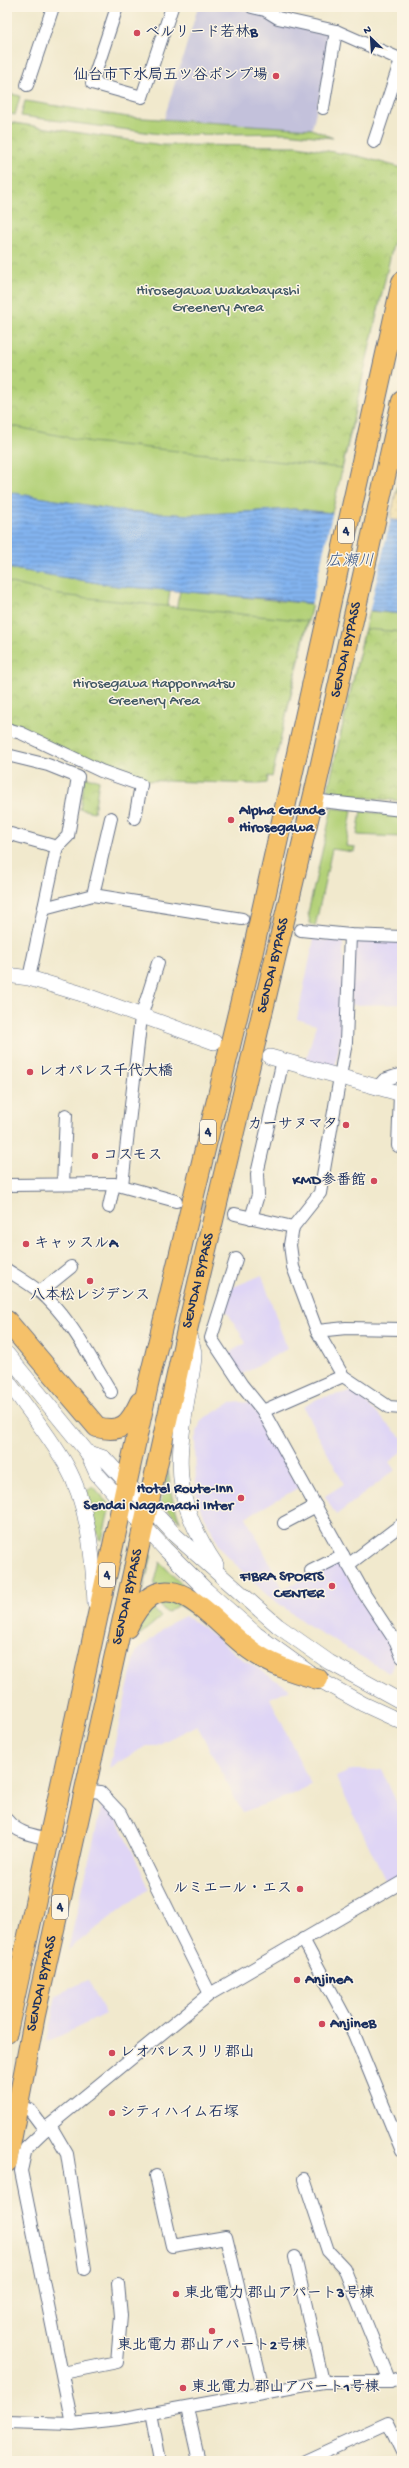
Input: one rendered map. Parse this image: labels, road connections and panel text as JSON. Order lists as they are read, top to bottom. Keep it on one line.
{"streets":{"highway":["4","SENDAI BYPASS"]},"water":["広瀬川"],"parks":["Hirosegawa Wakabayashi Greenery Area","Hirosegawa Happonmatsu Greenery Area"],"places":["ベルリード若林B","仙台市下水局五ツ谷ポンプ場","Alpha Grande Hirosegawa","レオパレス千代大橋","カーサヌマタ","コスモス","KMD参番館","キャッスルA","八本松レジデンス","Hotel Route-Inn Sendai Nagamachi Inter","FIBRA SPORTS CENTER","ルミエール・エス","AnjineA","AnjineB","レオパレスリリ郡山","シティハイム石塚","東北電力 郡山アパート3号棟","東北電力 郡山アパート2号棟","東北電力 郡山アパート1号棟"],"north":"top left"}
